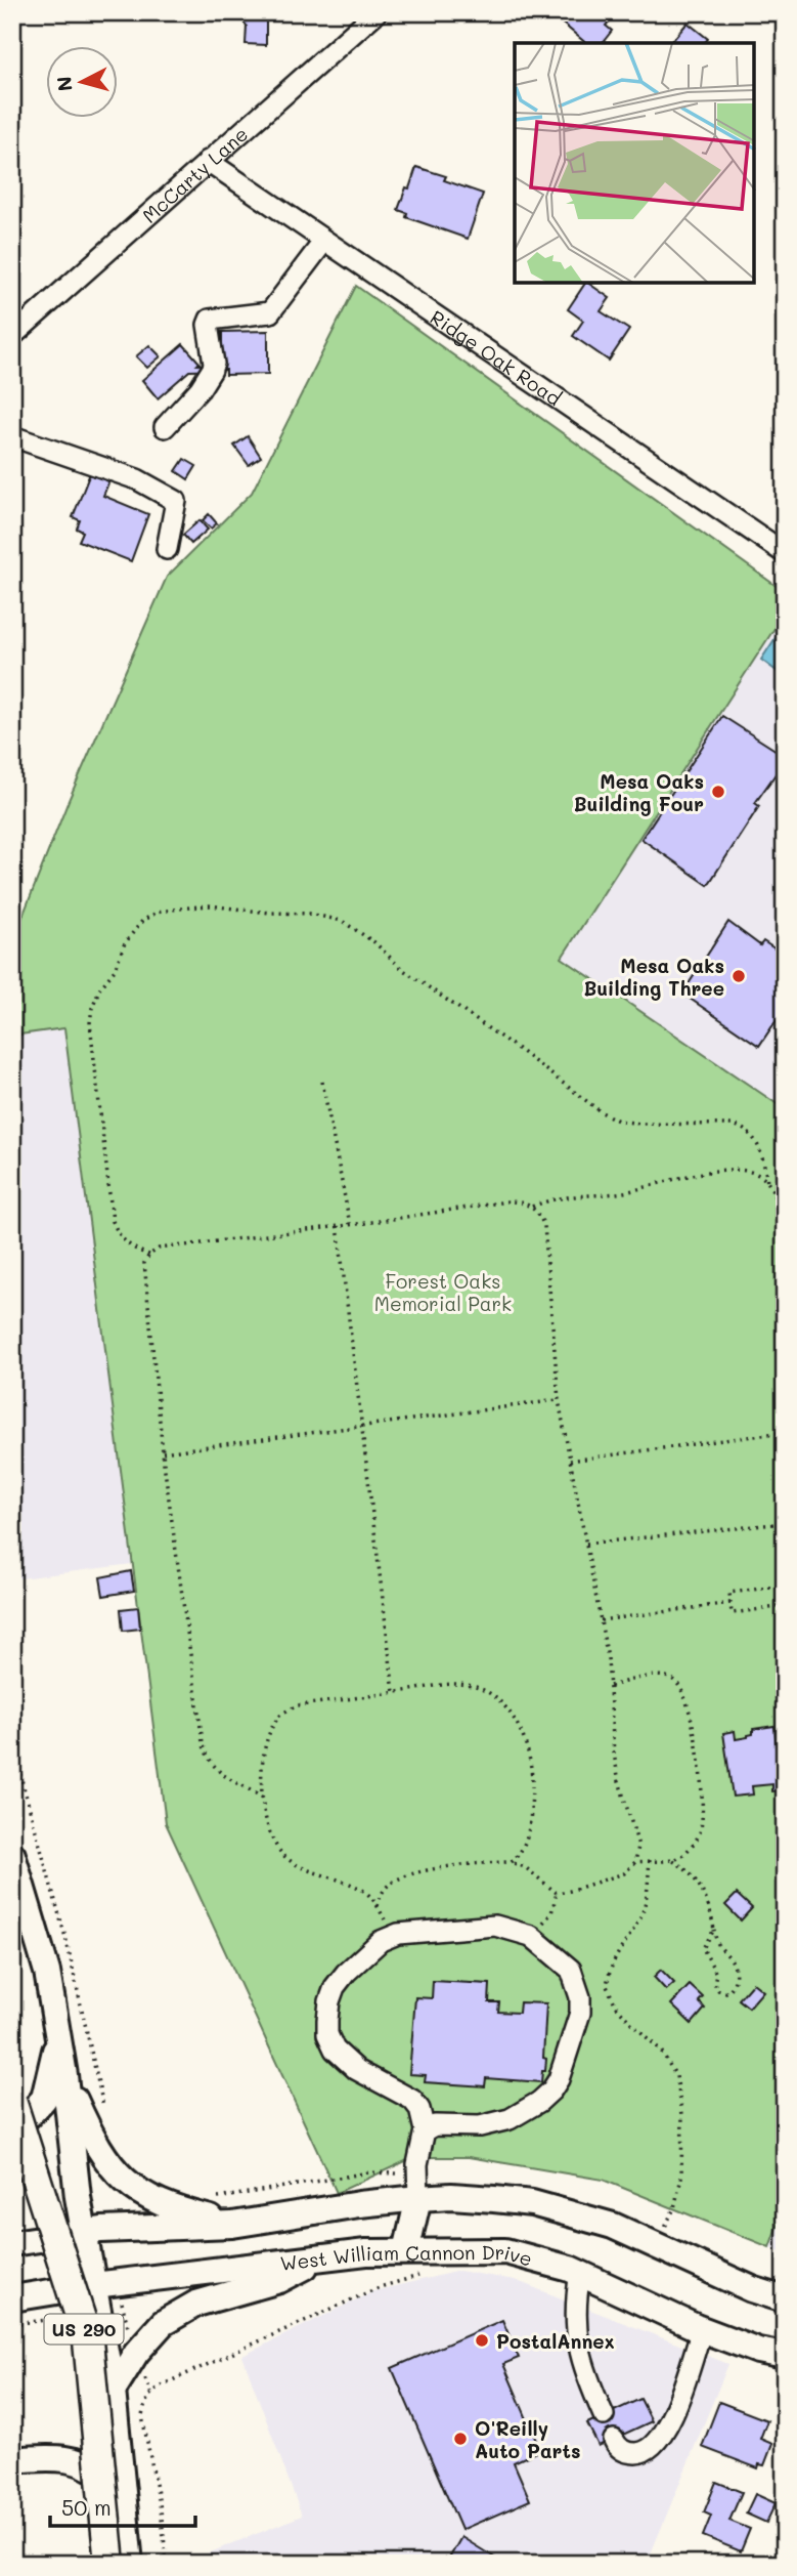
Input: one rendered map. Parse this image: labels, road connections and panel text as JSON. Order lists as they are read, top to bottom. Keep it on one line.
{"streets":{"highway":["US 290"],"main road":["West William Cannon Drive"],"street":["McCarty Lane","Ridge Oak Road"]},"crossings":[["McCarty Lane","Ridge Oak Road"]],"parks":["Forest Oaks Memorial Park"],"places":["Mesa Oaks Building Four","Mesa Oaks Building Three","PostalAnnex","O'Reilly Auto Parts"],"scale_bar":"50 m","north":"left"}
